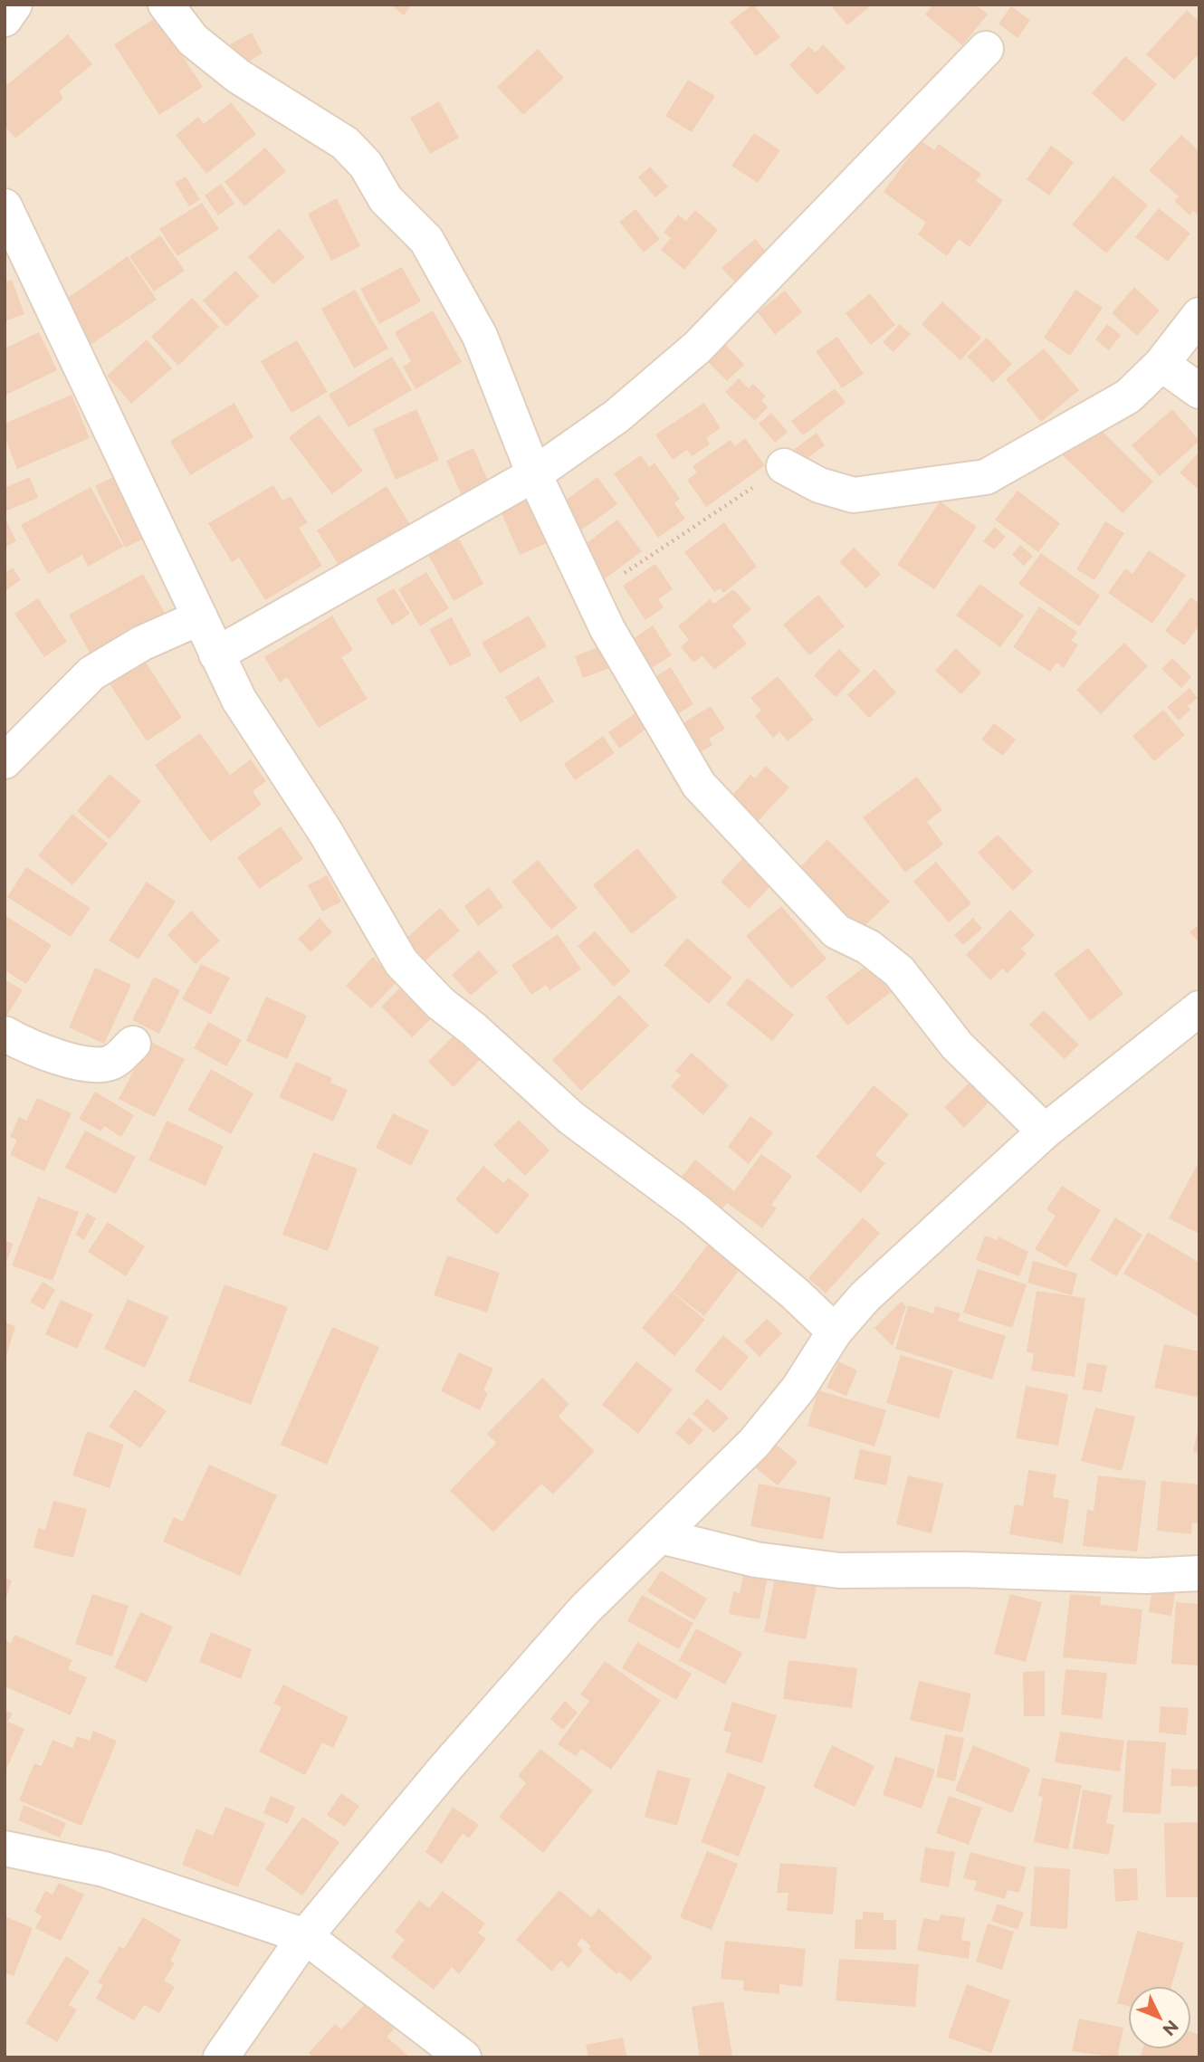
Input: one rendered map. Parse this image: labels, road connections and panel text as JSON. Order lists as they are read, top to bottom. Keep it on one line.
{"north":"bottom right"}
